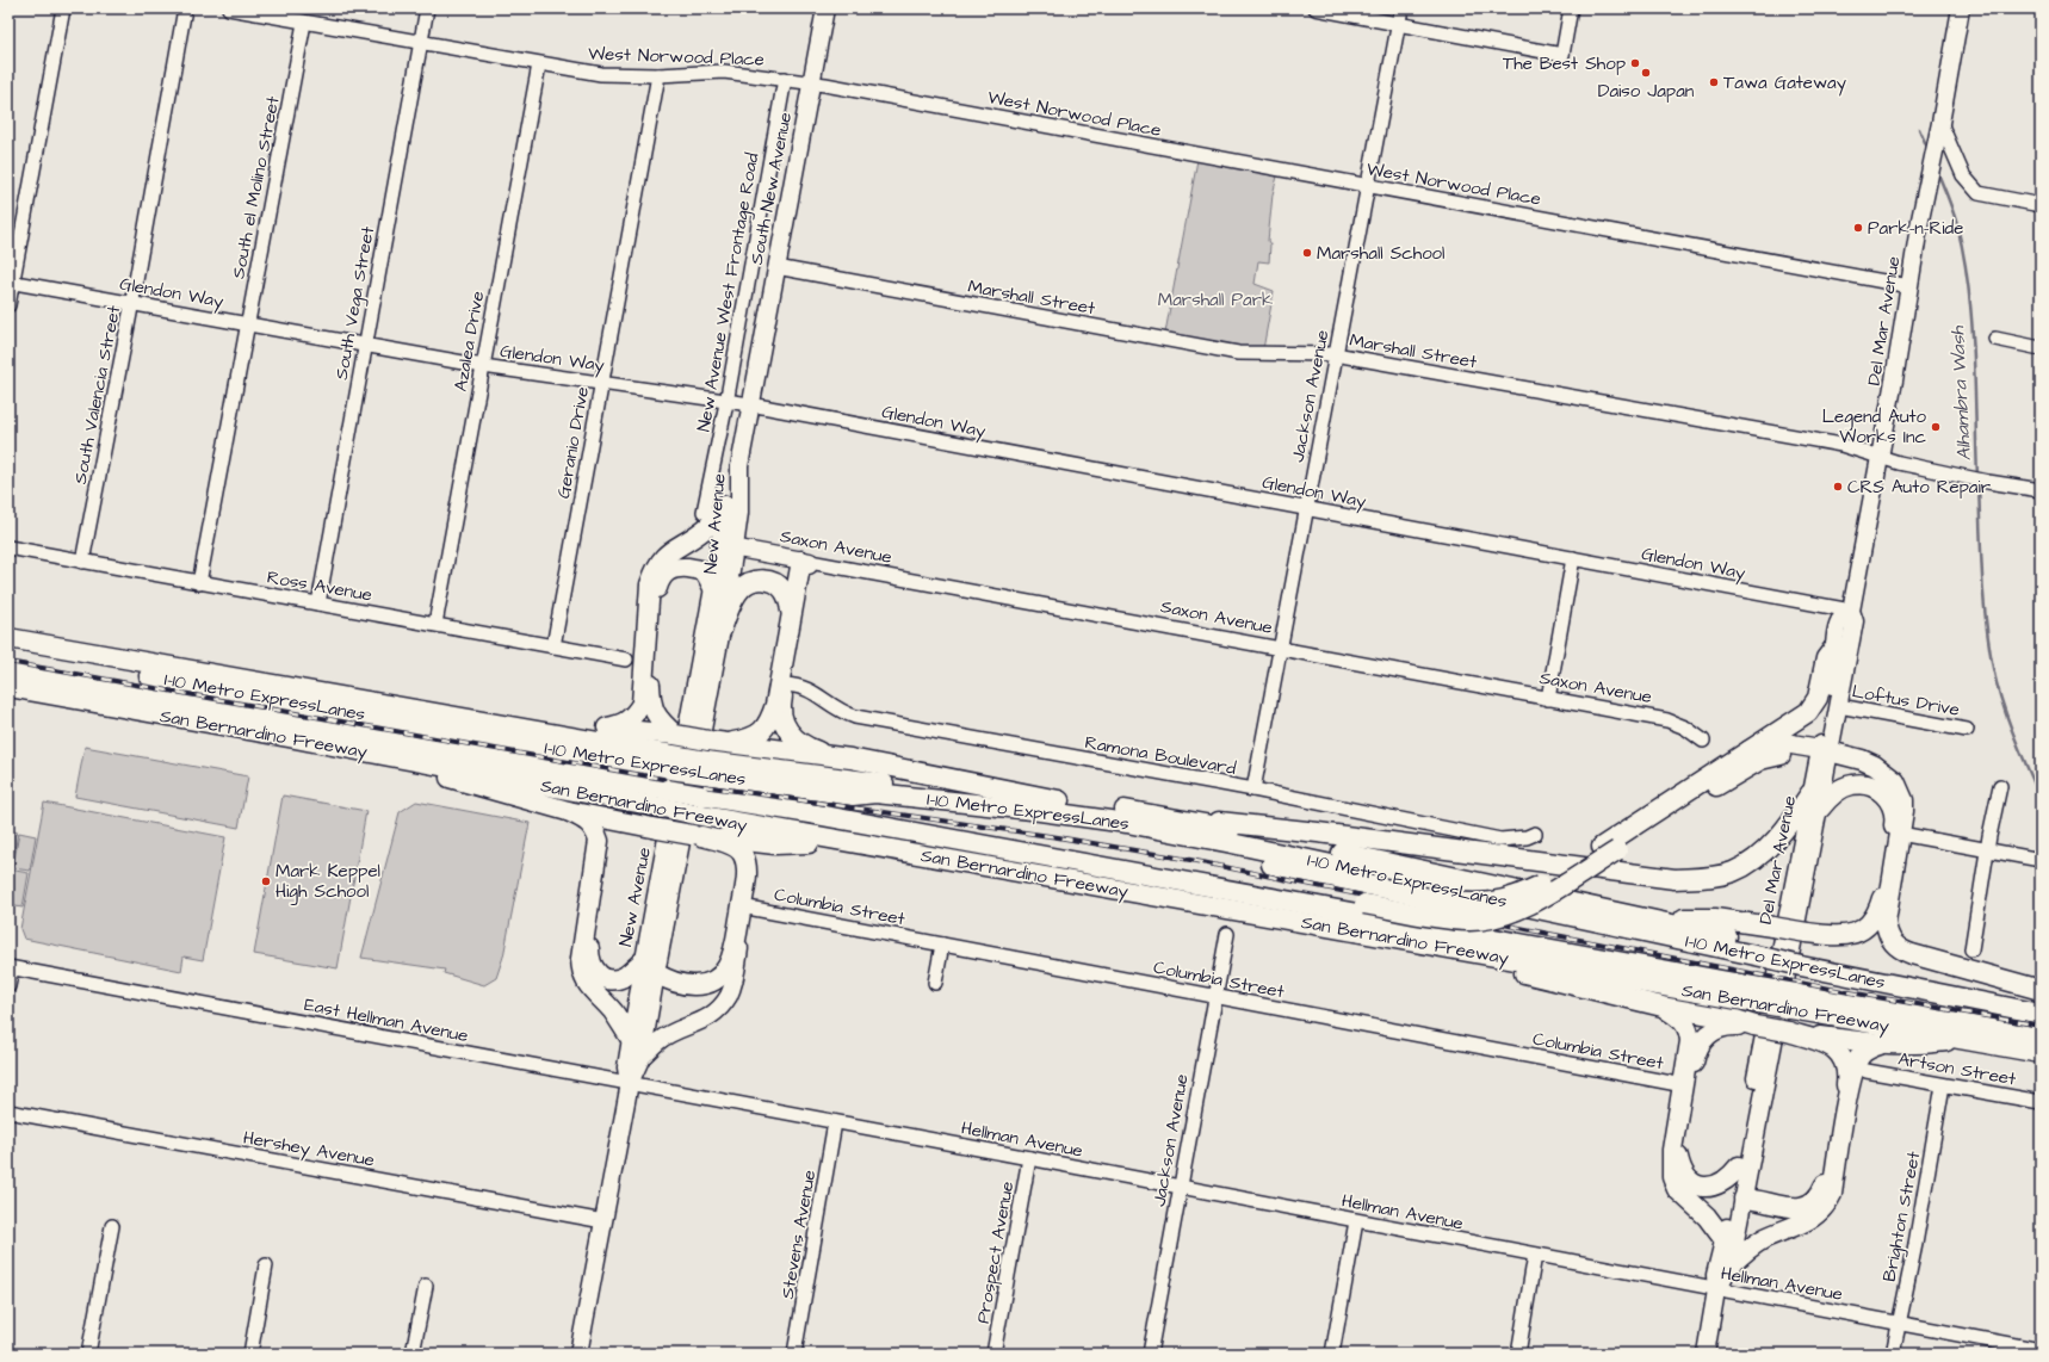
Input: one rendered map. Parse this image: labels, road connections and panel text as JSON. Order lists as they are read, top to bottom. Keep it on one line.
{"streets":{"highway":["I-10 Metro ExpressLanes","San Bernardino Freeway"],"main road":["South New Avenue","Del Mar Avenue","New Avenue","Saxon Avenue"],"street":["West Norwood Place","South el Molino Street","Glendon Way","New Avenue West Frontage Road","Marshall Street","South Vega Street","Azalea Drive","South Valencia Street","Jackson Avenue","Geranio Drive","Ross Avenue","Loftus Drive","Ramona Boulevard","Columbia Street","East Hellman Avenue","Artson Street","Hellman Avenue","Hershey Avenue","Brighton Street","Stevens Avenue","Prospect Avenue"]},"crossings":[["West Norwood Place","South el Molino Street"],["West Norwood Place","South New Avenue"],["West Norwood Place","New Avenue West Frontage Road"],["West Norwood Place","South Vega Street"],["West Norwood Place","Del Mar Avenue"],["West Norwood Place","Azalea Drive"],["West Norwood Place","Jackson Avenue"],["West Norwood Place","Geranio Drive"],["South el Molino Street","Glendon Way"],["South el Molino Street","Ross Avenue"],["South New Avenue","Glendon Way"],["South New Avenue","Marshall Street"],["Glendon Way","New Avenue West Frontage Road"],["Glendon Way","South Vega Street"],["Glendon Way","Del Mar Avenue"],["Glendon Way","Azalea Drive"],["Glendon Way","South Valencia Street"],["Glendon Way","Jackson Avenue"],["Glendon Way","Geranio Drive"],["Marshall Street","Del Mar Avenue"],["Marshall Street","Jackson Avenue"],["South Vega Street","Ross Avenue"],["Del Mar Avenue","Loftus Drive"],["Del Mar Avenue","Hellman Avenue"],["Azalea Drive","Ross Avenue"],["South Valencia Street","Ross Avenue"],["Jackson Avenue","Saxon Avenue"],["Jackson Avenue","Ramona Boulevard"],["Jackson Avenue","Columbia Street"],["Jackson Avenue","Hellman Avenue"],["Geranio Drive","Ross Avenue"],["New Avenue","Saxon Avenue"],["New Avenue","East Hellman Avenue"],["New Avenue","Hershey Avenue"],["I-10 Metro ExpressLanes","San Bernardino Freeway"],["East Hellman Avenue","Hellman Avenue"],["Artson Street","Brighton Street"],["Hellman Avenue","Brighton Street"],["Hellman Avenue","Stevens Avenue"],["Hellman Avenue","Prospect Avenue"]],"water":["Alhambra Wash"],"parks":["Marshall Park"],"places":["The Best Shop","Daiso Japan","Tawa Gateway","Park-n-Ride","Marshall School","Legend Auto Works Inc","CRS Auto Repair","Mark Keppel High School"]}
